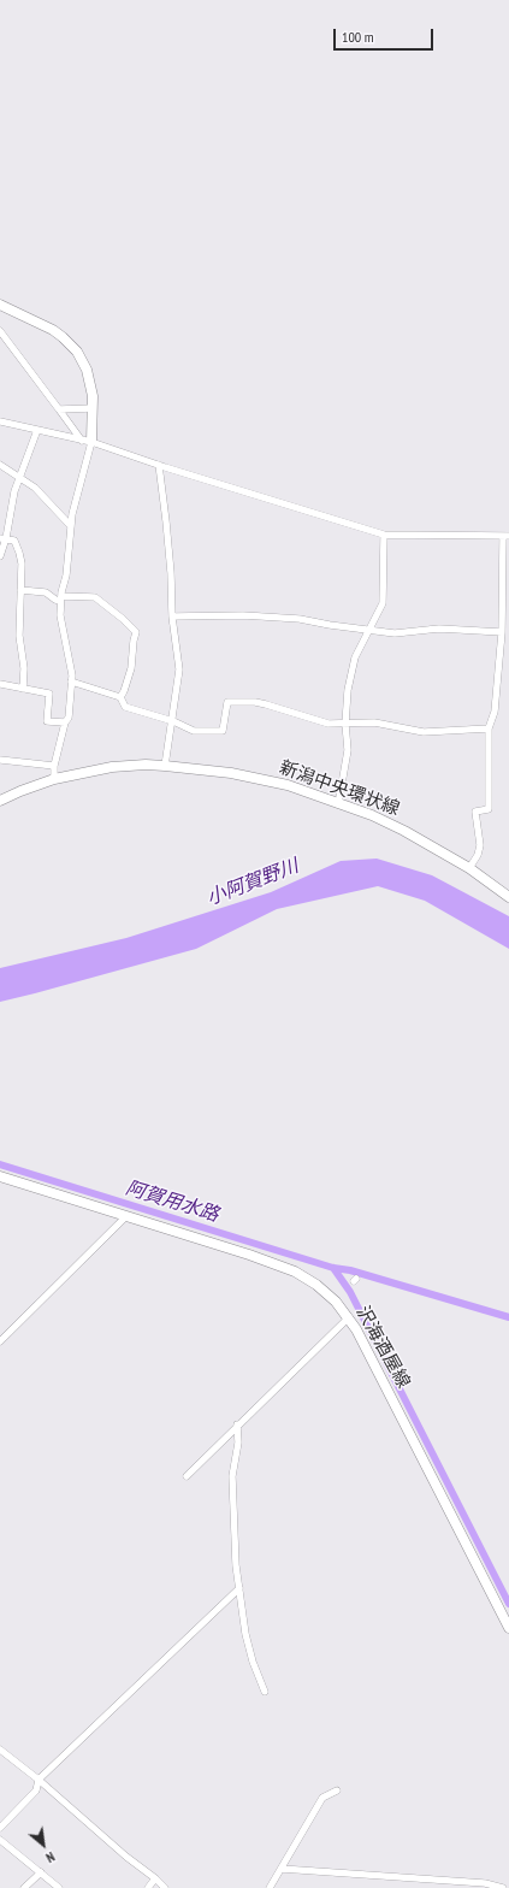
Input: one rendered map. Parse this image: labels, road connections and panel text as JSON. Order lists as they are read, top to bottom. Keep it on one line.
{"streets":{"main road":["新潟中央環状線","沢海酒屋線"]},"water":["小阿賀野川","阿賀用水路"],"scale_bar":"100 m","north":"bottom right"}
